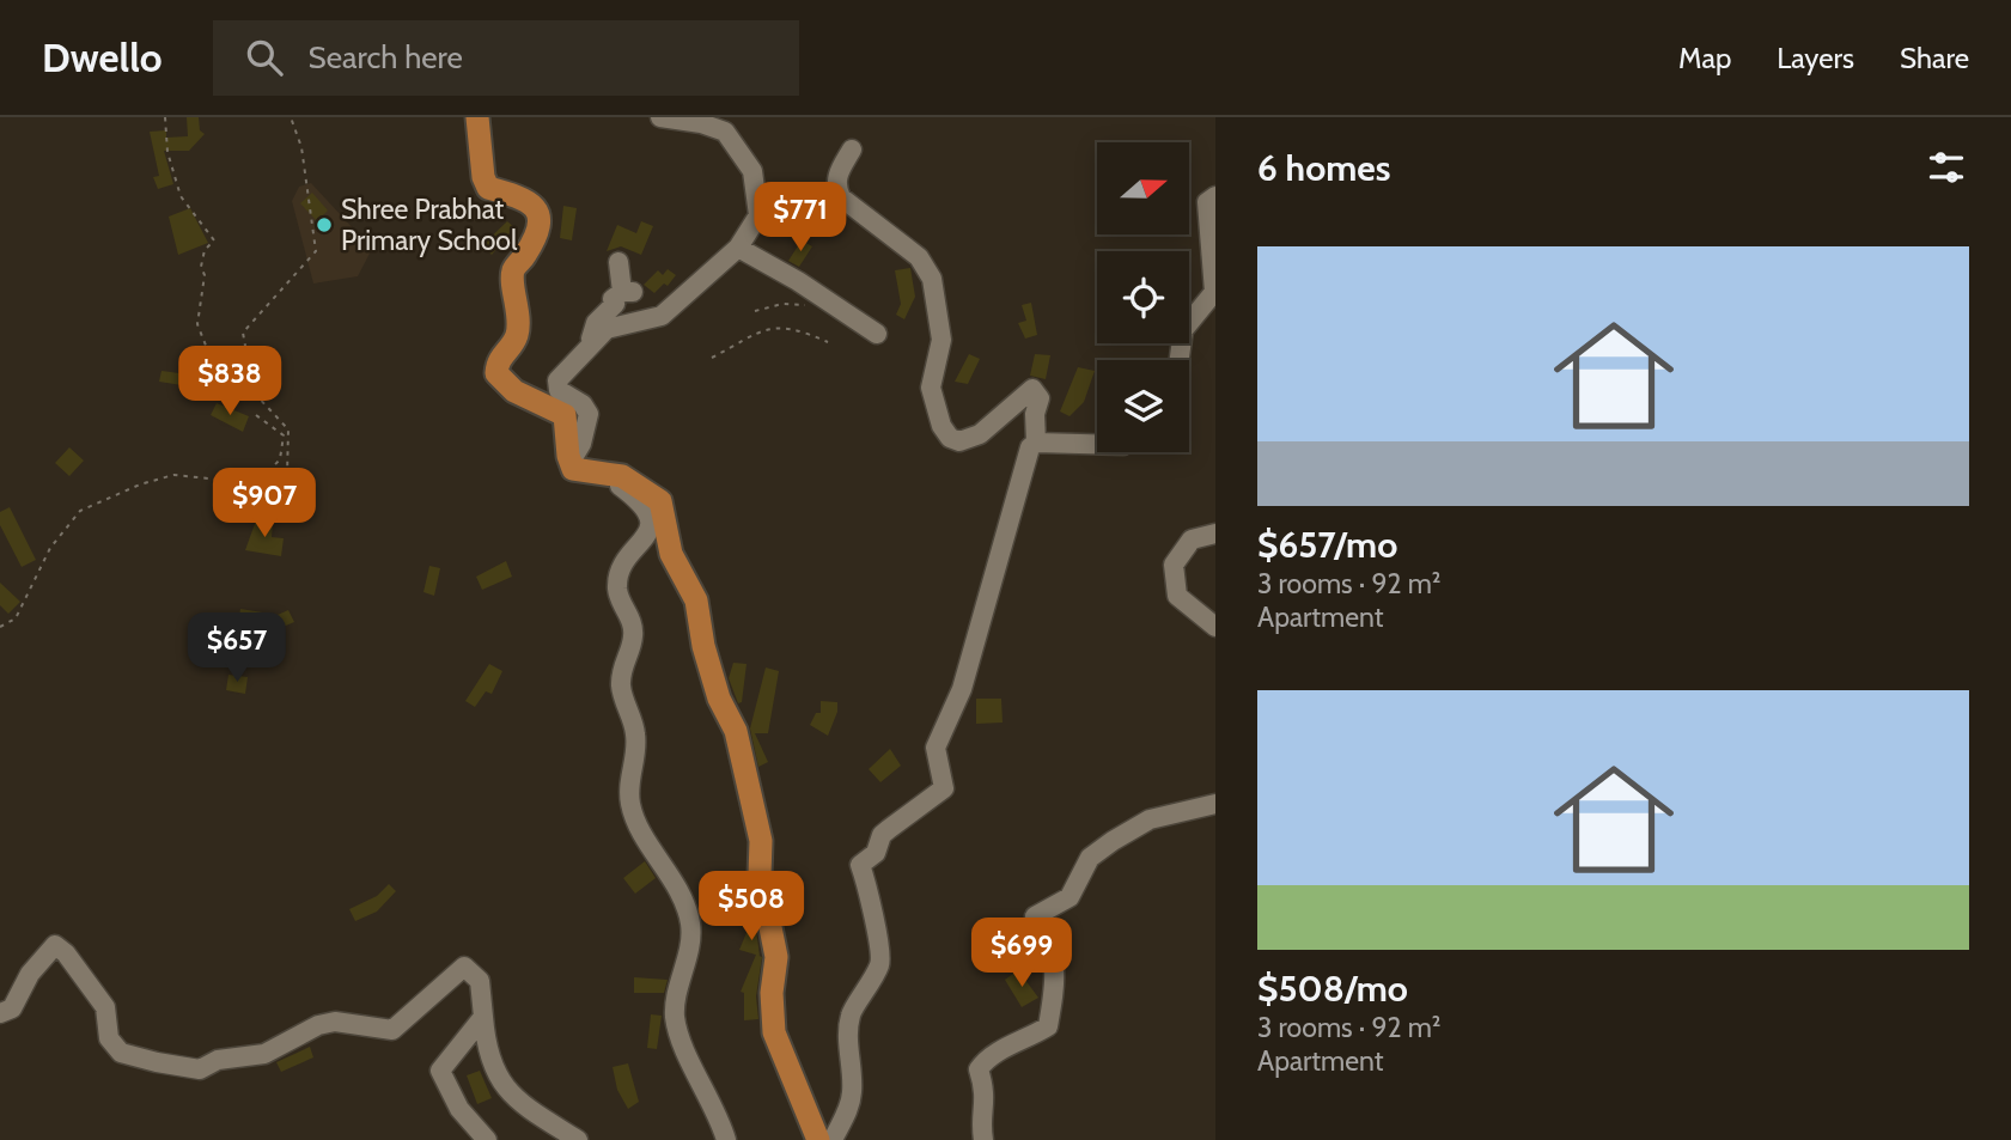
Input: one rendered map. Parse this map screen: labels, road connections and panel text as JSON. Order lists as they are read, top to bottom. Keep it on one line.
{"places":["Shree Prabhat Primary School"],"north":"right","page":{"header":"Dwello","search":"Search here","nav":["Map","Layers","Share"],"heading":"6 homes","price":["$771","$838","$907","$657","$508","$699"],"list":[{"name":"$657/mo","note":"3 rooms · 92 m² · Apartment"},{"name":"$508/mo","note":"3 rooms · 92 m² · Apartment"}]}}
